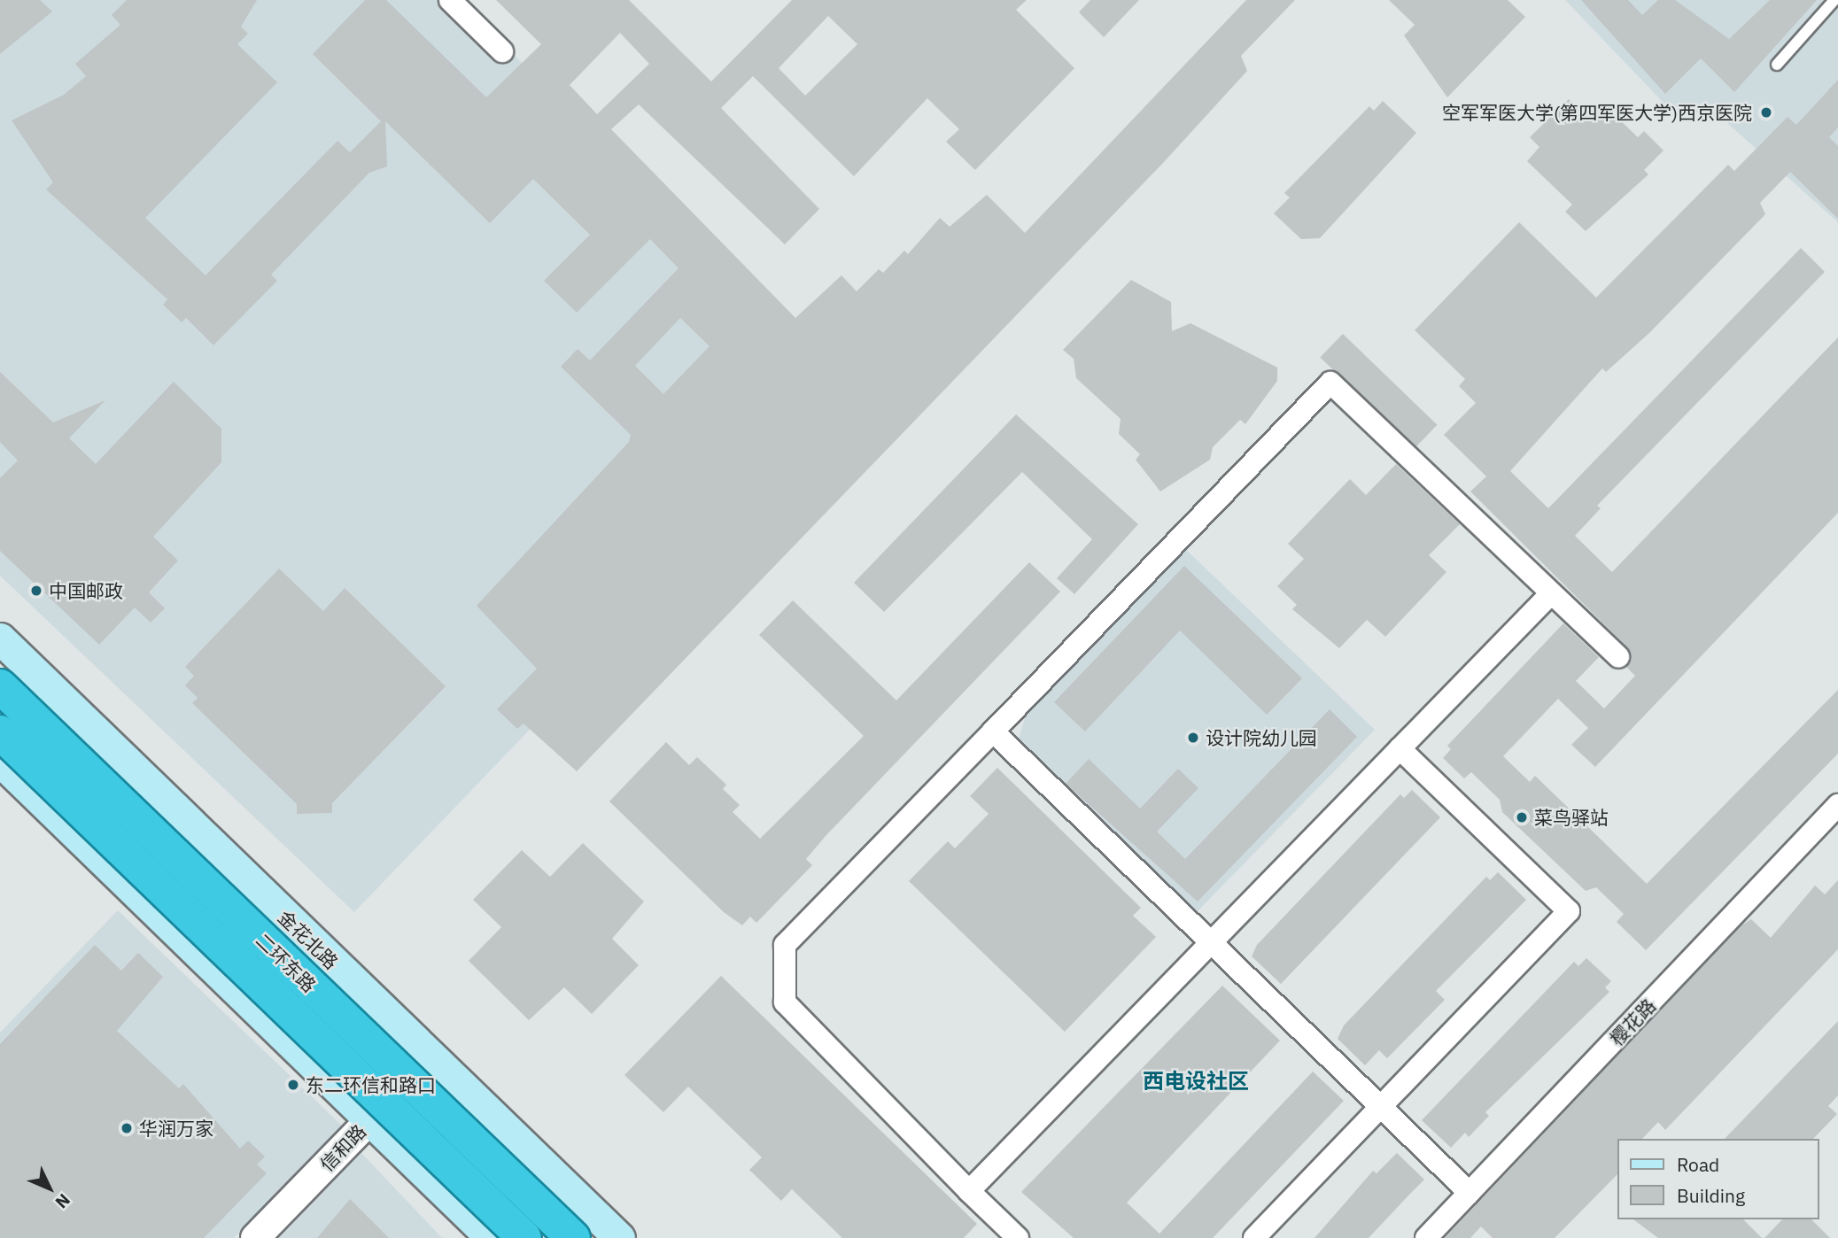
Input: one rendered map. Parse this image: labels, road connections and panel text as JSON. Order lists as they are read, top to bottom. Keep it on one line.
{"streets":{"highway":["二环东路"],"main road":["金花北路"],"street":["樱花路","信和路"]},"crossings":[["金花北路","信和路"]],"districts":["西电设社区"],"places":["空军军医大学(第四军医大学)西京医院","中国邮政","设计院幼儿园","菜鸟驿站","东二环信和路口","华润万家"],"legend":["Road","Building"],"north":"bottom right"}
